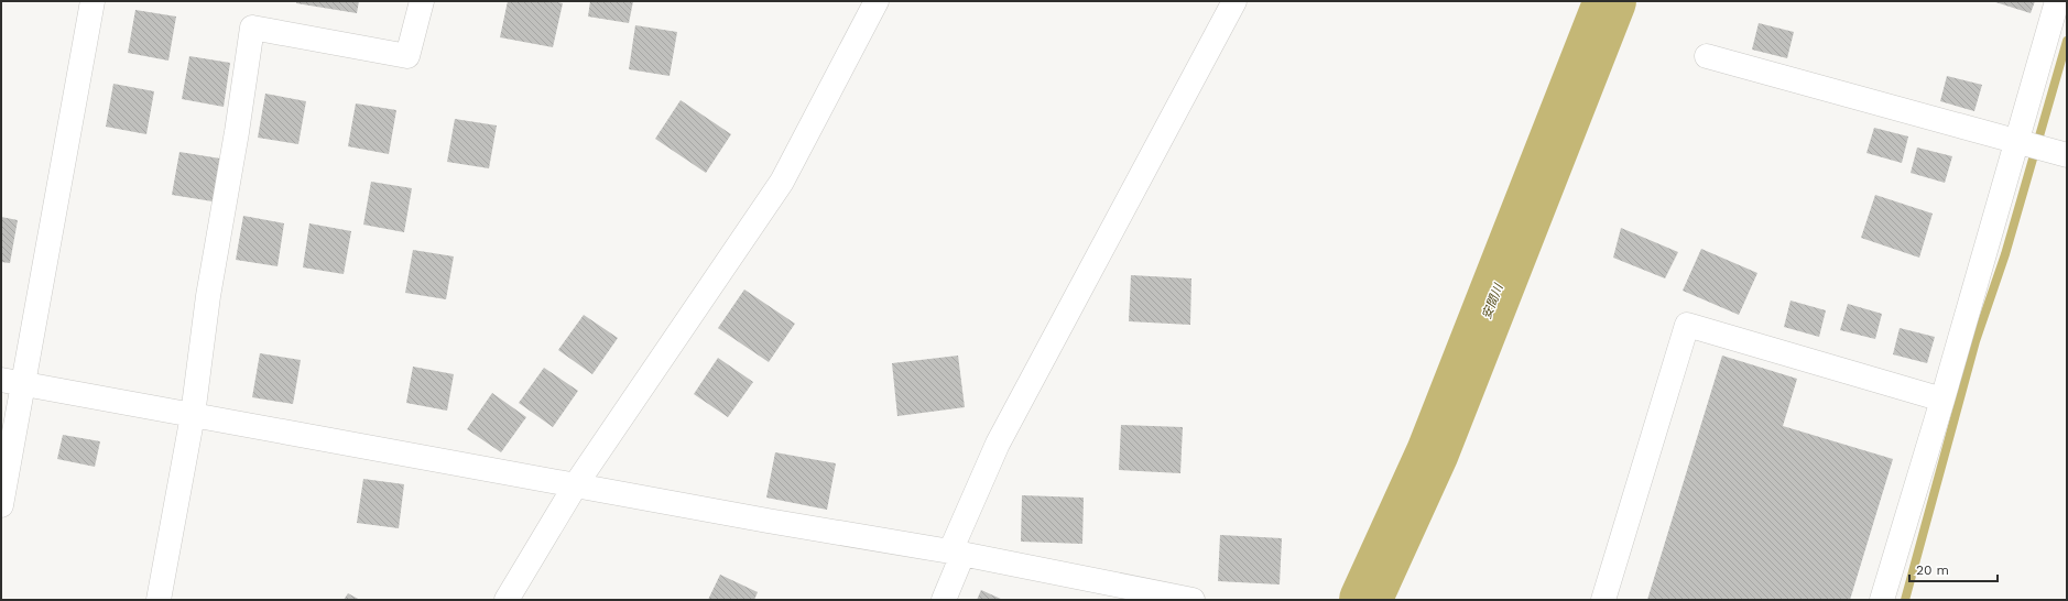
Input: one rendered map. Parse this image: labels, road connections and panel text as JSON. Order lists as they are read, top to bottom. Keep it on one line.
{"water":["安間川"],"scale_bar":"20 m"}
